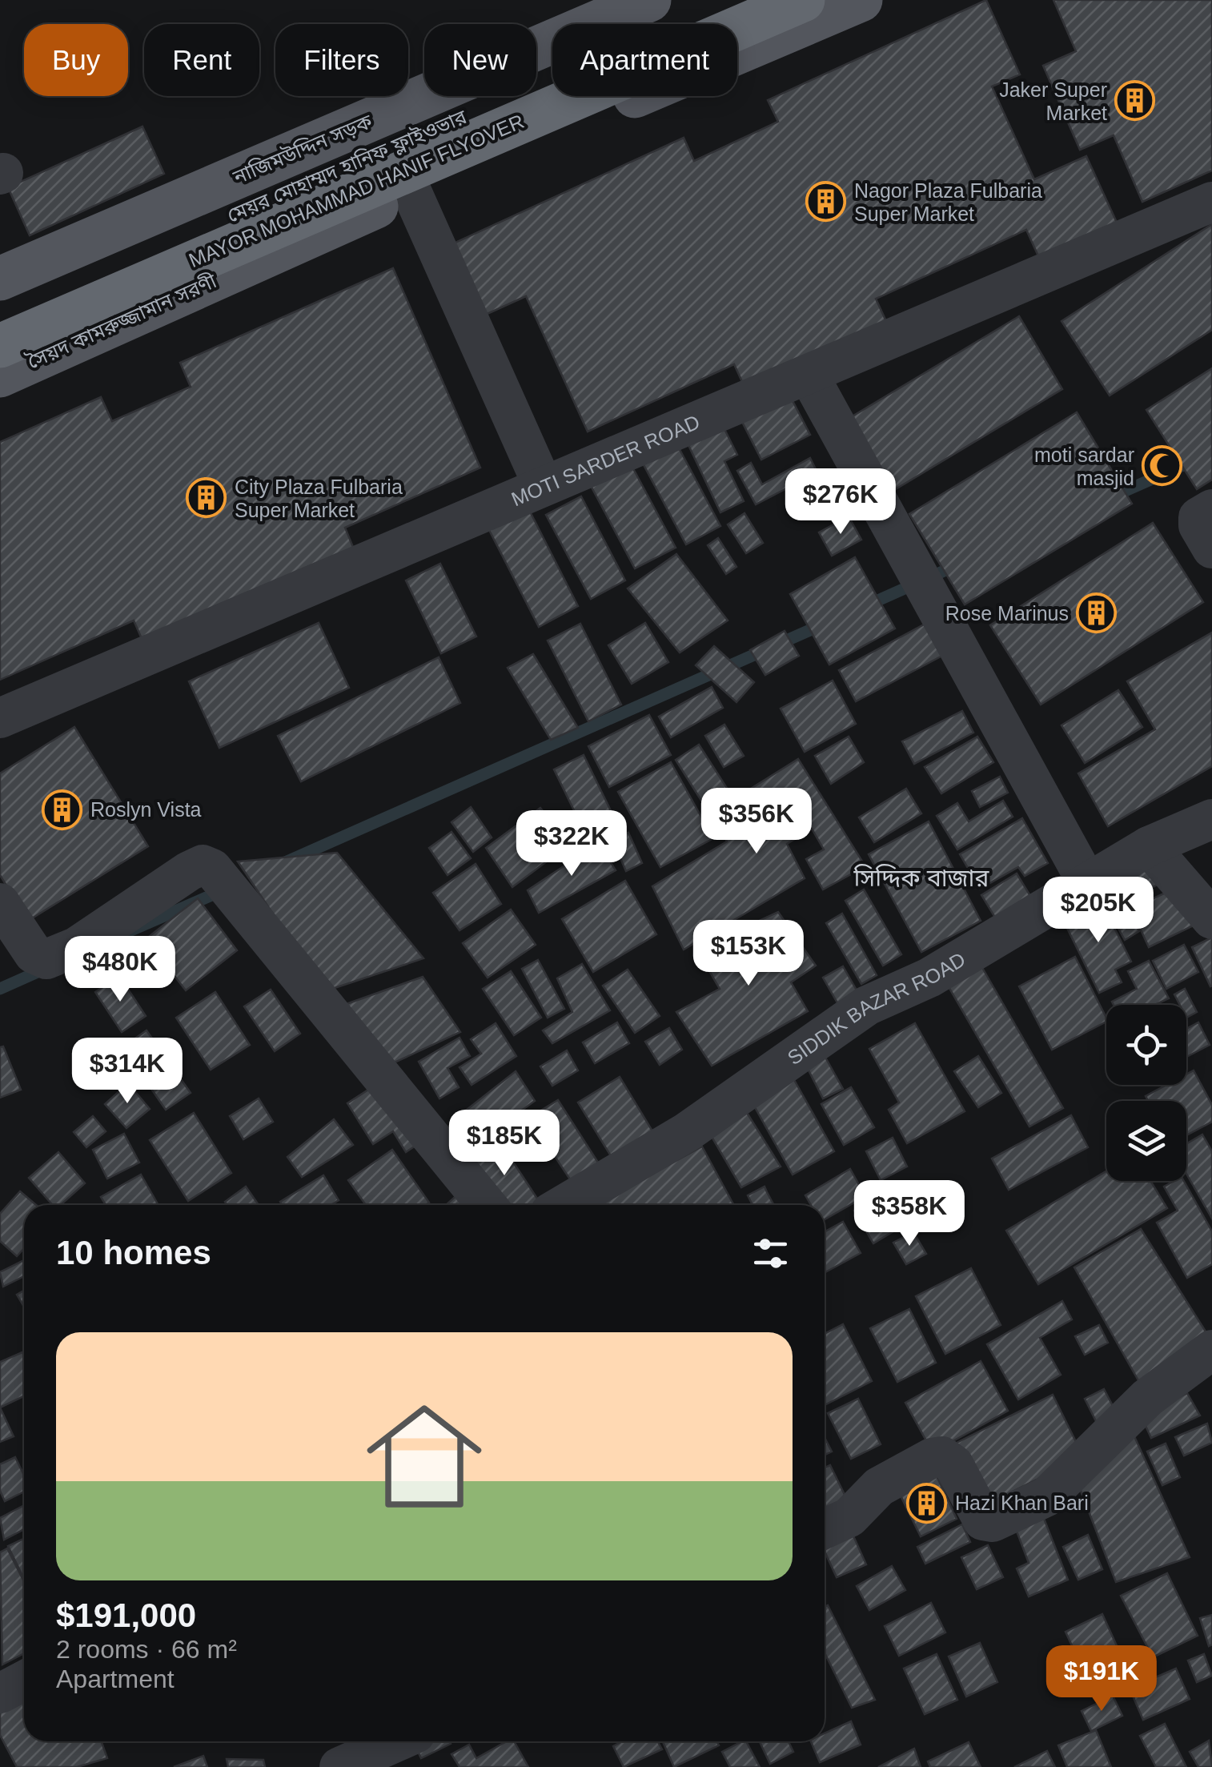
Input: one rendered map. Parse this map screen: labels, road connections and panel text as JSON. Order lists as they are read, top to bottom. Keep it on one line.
{"streets":{"highway":["মেয়র মোহাম্মদ হানিফ ফ্লাইওভার","MAYOR MOHAMMAD HANIF FLYOVER"],"main road":["নাজিমউদ্দিন সড়ক","সৈয়দ কামরুজ্জামান সরণী"],"street":["MOTI SARDER ROAD","SIDDIK BAZAR ROAD"]},"districts":["সিদ্দিক বাজার"],"places":{"building":["Jaker Super Market","Nagor Plaza Fulbaria Super Market","City Plaza Fulbaria Super Market","Rose Marinus","Roslyn Vista","Hazi Khan Bari"],"mosque":["moti sardar masjid"]},"page":{"chip":["Buy","Rent","Filters","New","Apartment"],"price":["$276K","$356K","$322K","$205K","$153K","$480K","$314K","$185K","$358K","$191K"],"heading":"10 homes","list":[{"name":"$191,000","note":"2 rooms · 66 m² · Apartment"}]}}
